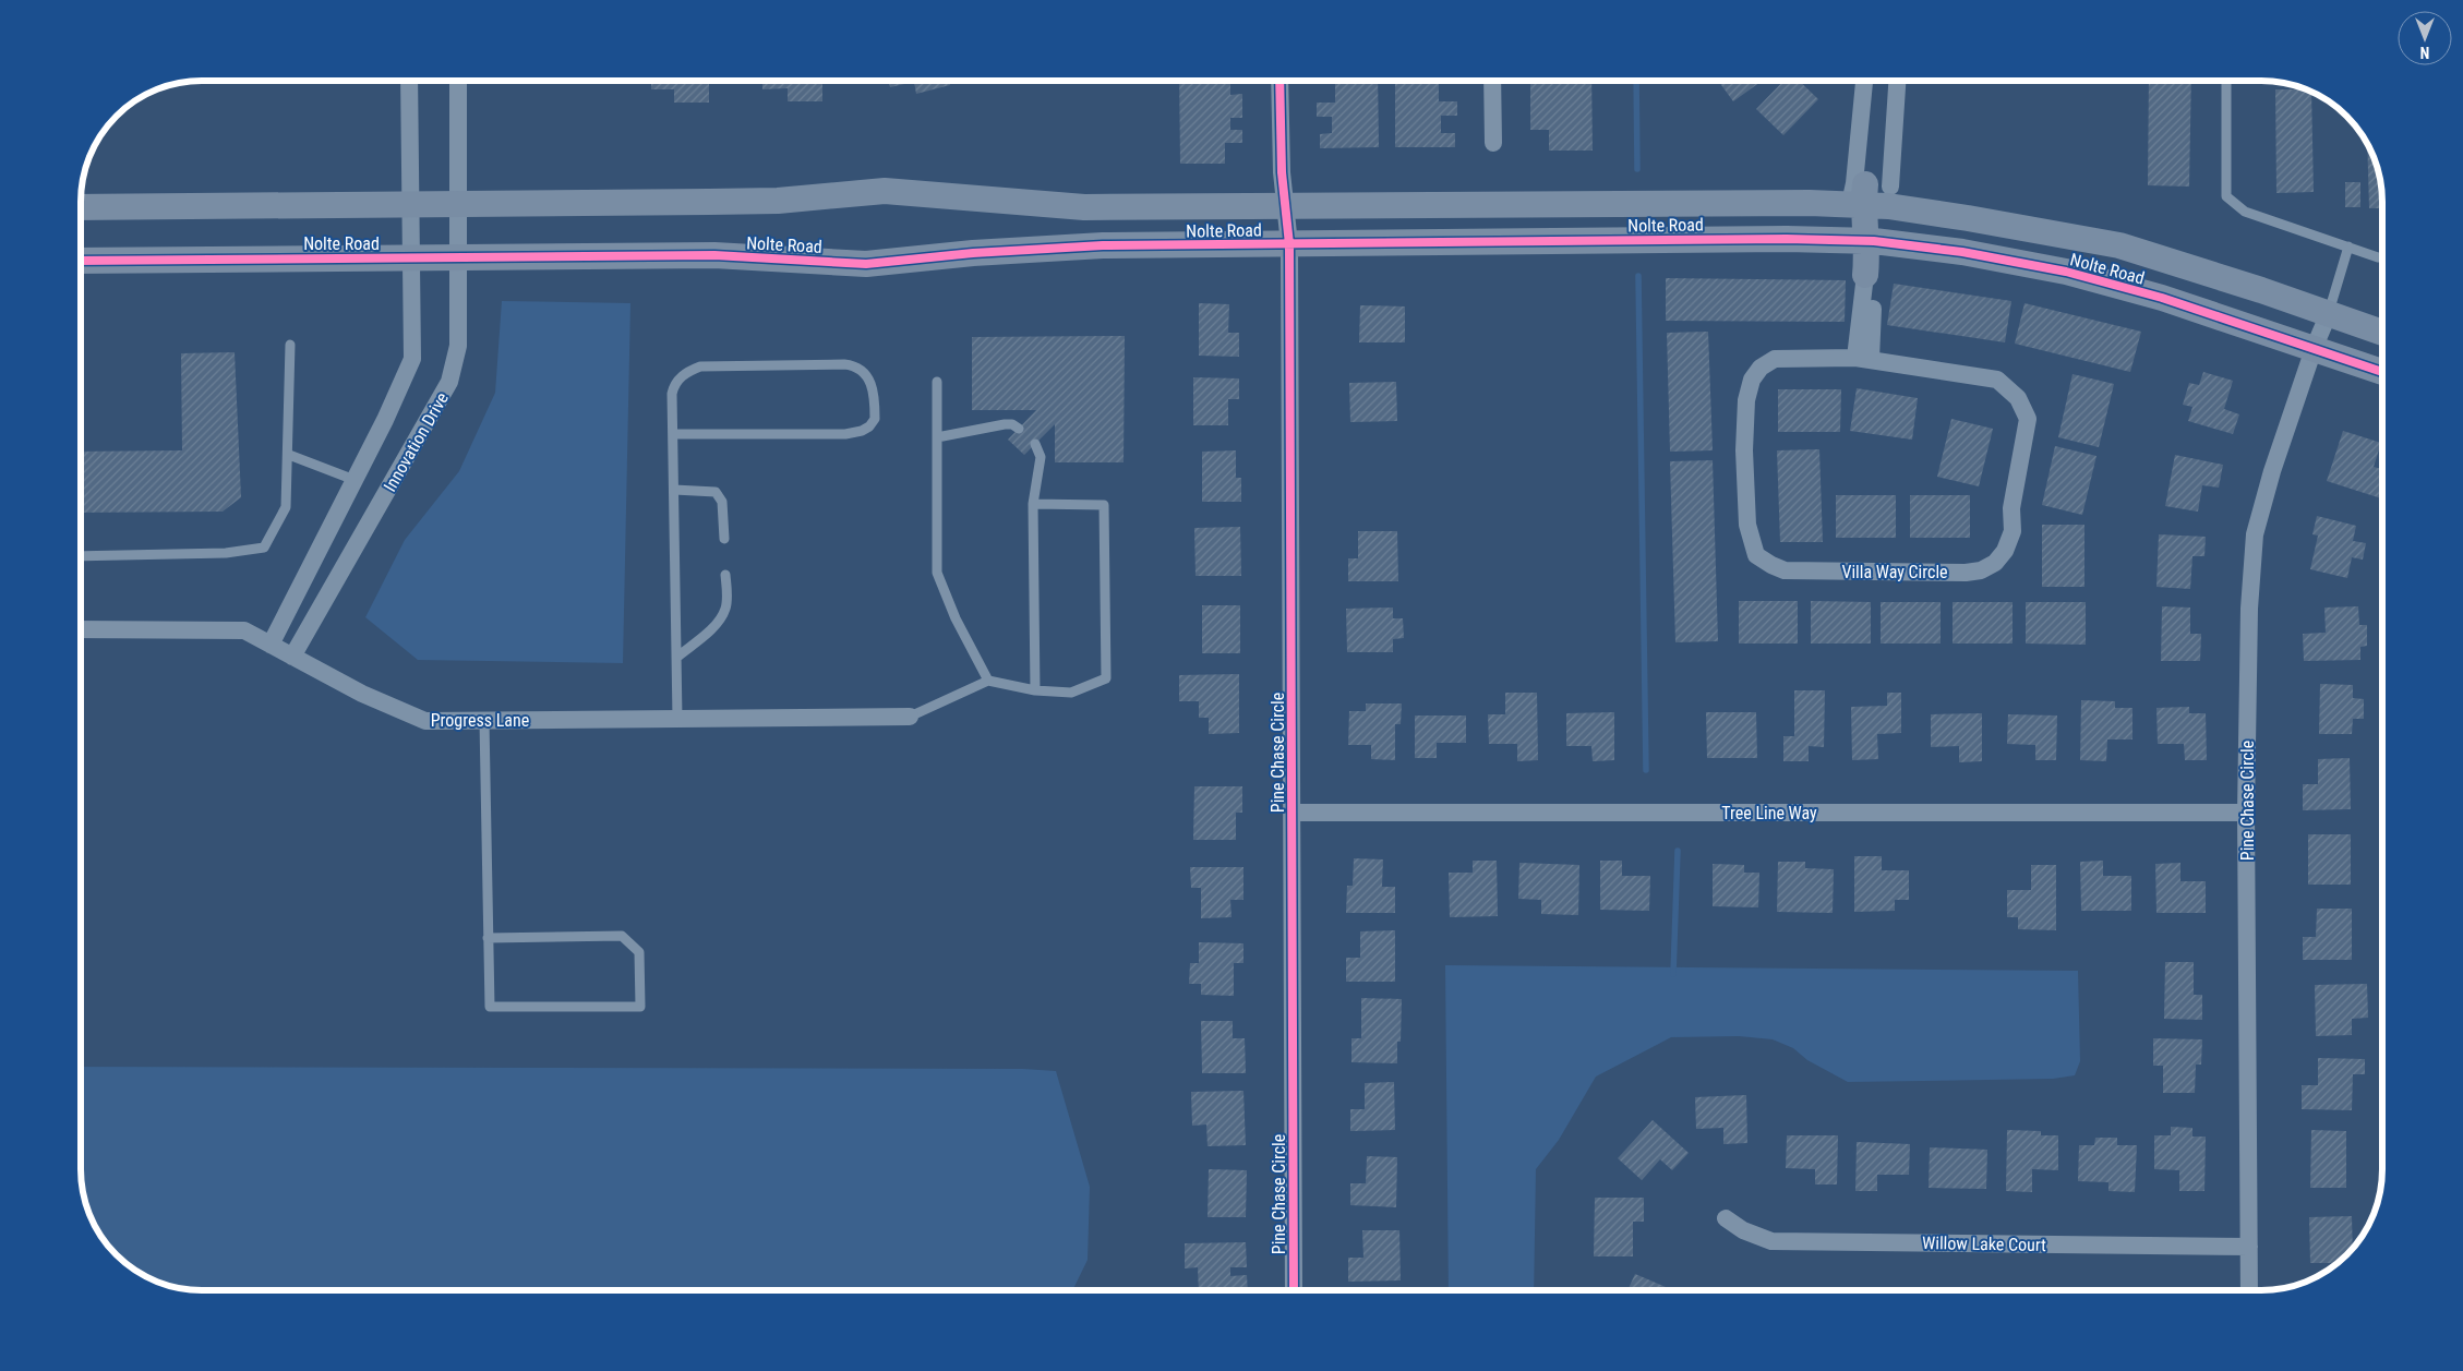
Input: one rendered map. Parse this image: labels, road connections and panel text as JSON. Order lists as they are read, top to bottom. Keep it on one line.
{"streets":{"street":["Nolte Road","Innovation Drive","Villa Way Circle","Progress Lane","Pine Chase Circle","Tree Line Way","Willow Lake Court"]},"crossings":[["Nolte Road","Innovation Drive"],["Nolte Road","Pine Chase Circle"],["Innovation Drive","Progress Lane"],["Pine Chase Circle","Tree Line Way"],["Pine Chase Circle","Willow Lake Court"]],"north":"bottom"}
